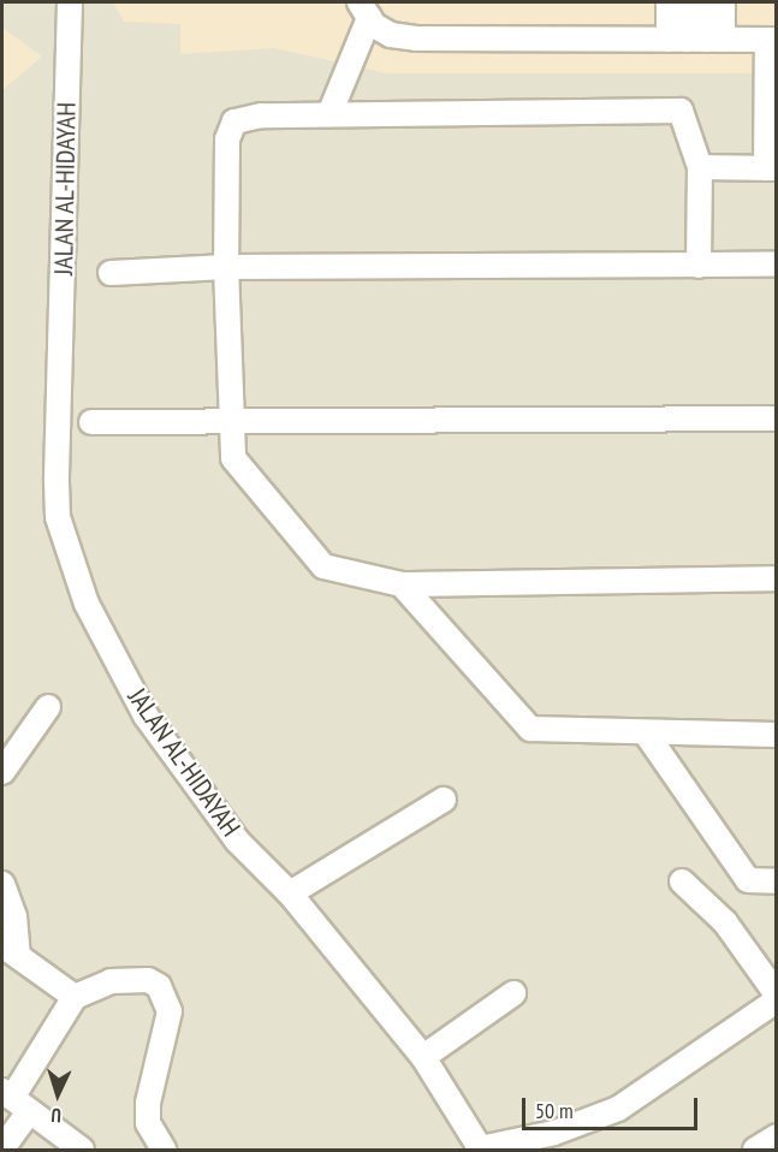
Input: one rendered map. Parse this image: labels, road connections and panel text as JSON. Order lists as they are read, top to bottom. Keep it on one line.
{"streets":{"street":["JALAN AL-HIDAYAH"]},"scale_bar":"50 m","north":"bottom"}
